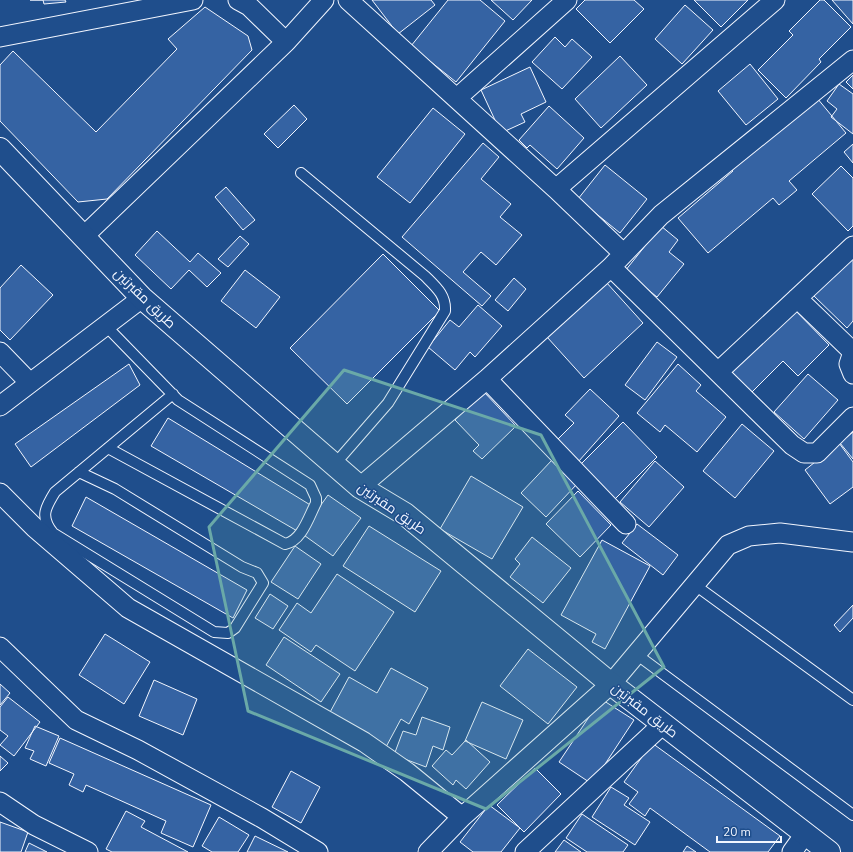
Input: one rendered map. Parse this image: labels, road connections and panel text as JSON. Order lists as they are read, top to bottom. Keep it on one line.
{"streets":{"street":["طريق مقبرتين"]},"scale_bar":"20 m"}
